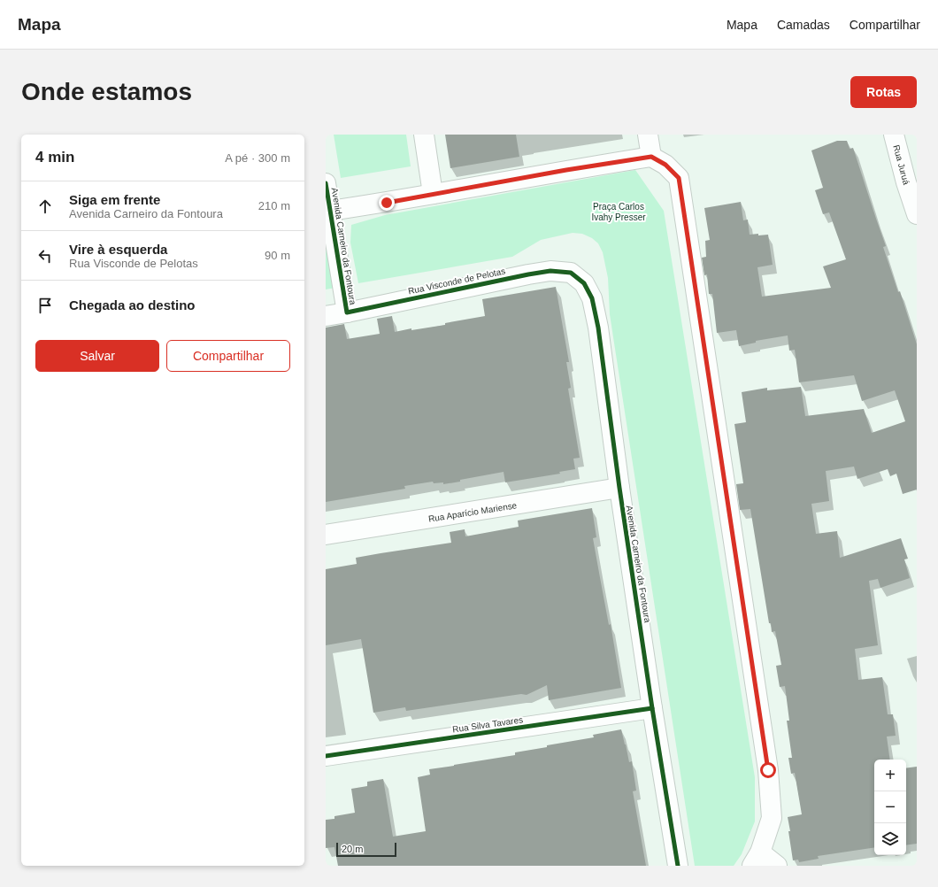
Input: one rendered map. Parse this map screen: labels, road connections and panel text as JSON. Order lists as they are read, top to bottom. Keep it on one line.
{"streets":{"main road":["Rua Juruá","Avenida Carneiro da Fontoura","Rua Visconde de Pelotas","Rua Aparício Mariense","Rua Silva Tavares"]},"crossings":[["Avenida Carneiro da Fontoura","Rua Visconde de Pelotas"],["Avenida Carneiro da Fontoura","Rua Aparício Mariense"],["Avenida Carneiro da Fontoura","Rua Silva Tavares"]],"parks":["Praça Carlos Ivahy Presser"],"scale_bar":"20 m","page":{"header":"Mapa","nav":["Mapa","Camadas","Compartilhar"],"buttons":["Rotas",["Salvar","Compartilhar"]],"title":"Onde estamos","heading":["4 min","A pé · 300 m"],"list":[["Siga em frente","Avenida Carneiro da Fontoura","210 m"],["Vire à esquerda","Rua Visconde de Pelotas","90 m"],"Chegada ao destino"],"map_buttons":["+","−"],"scale":"20 m"}}
